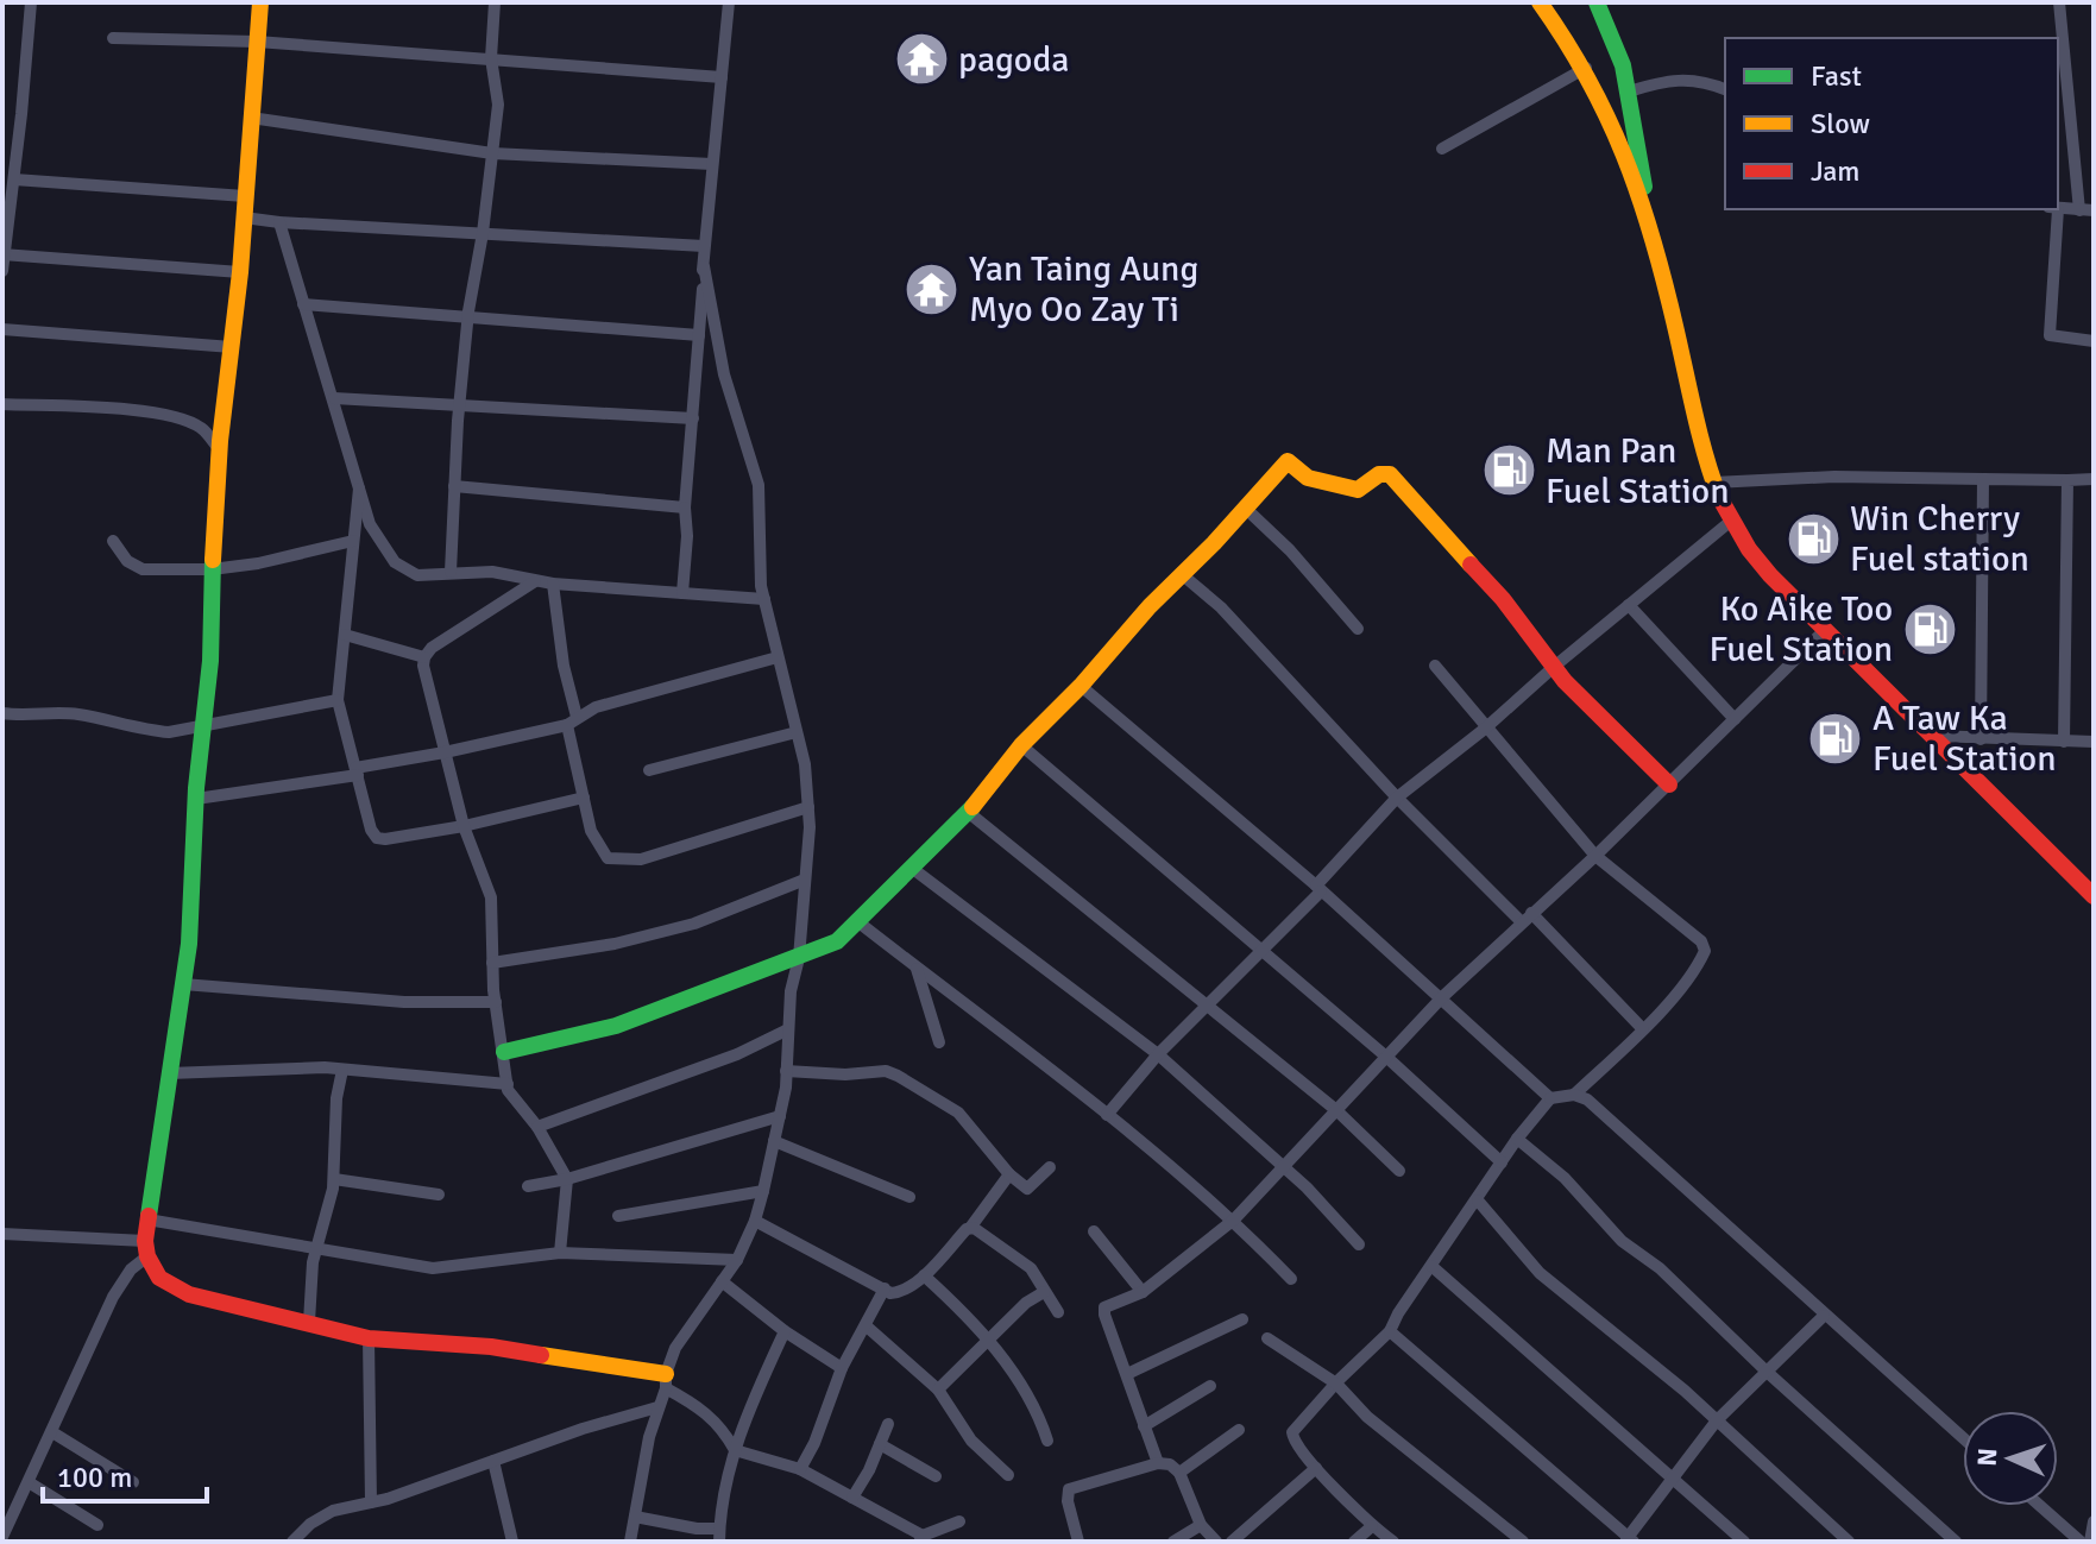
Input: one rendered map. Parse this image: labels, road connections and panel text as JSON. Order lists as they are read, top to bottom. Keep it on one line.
{"places":{"temple":["pagoda","Yan Taing Aung Myo Oo Zay Ti"],"fuel station":["Man Pan Fuel Station","Win Cherry Fuel station","Ko Aike Too Fuel Station","A Taw Ka Fuel Station"]},"legend":["Fast","Slow","Jam"],"scale_bar":"100 m","north":"left"}
